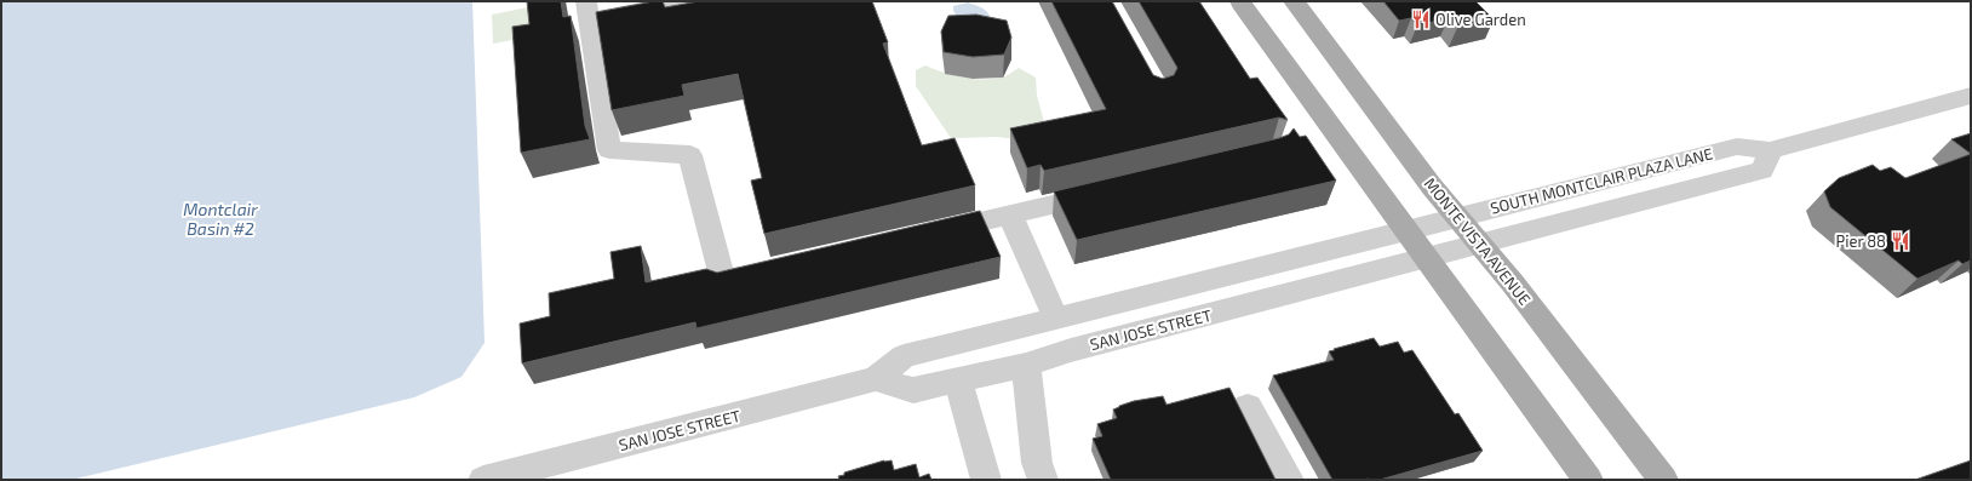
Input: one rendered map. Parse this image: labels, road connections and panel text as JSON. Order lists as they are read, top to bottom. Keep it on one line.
{"streets":{"main road":["MONTE VISTA AVENUE"],"street":["SOUTH MONTCLAIR PLAZA LANE","SAN JOSE STREET"]},"crossings":[["SOUTH MONTCLAIR PLAZA LANE","MONTE VISTA AVENUE"],["SOUTH MONTCLAIR PLAZA LANE","SAN JOSE STREET"]],"water":["Montclair Basin #2"],"places":{"restaurant":["Olive Garden","Pier 88"]}}
